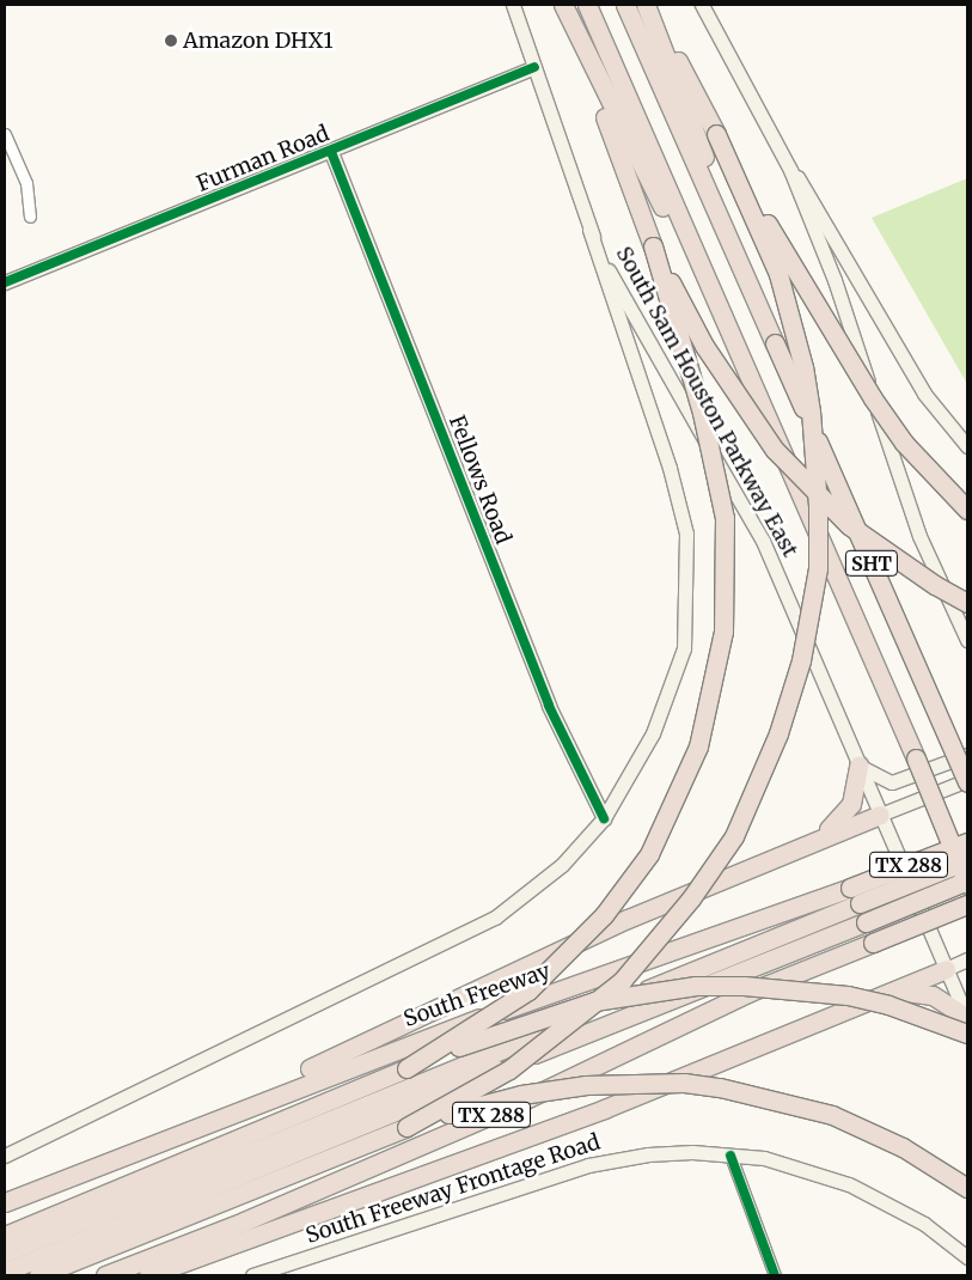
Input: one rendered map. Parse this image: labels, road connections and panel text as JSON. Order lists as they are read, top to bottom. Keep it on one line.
{"streets":{"highway":["SHT","TX 288","South Freeway"],"main road":["Furman Road","South Sam Houston Parkway East","Fellows Road","South Freeway Frontage Road"]},"crossings":[["Furman Road","South Sam Houston Parkway East"],["Furman Road","Fellows Road"]],"places":["Amazon DHX1"]}
